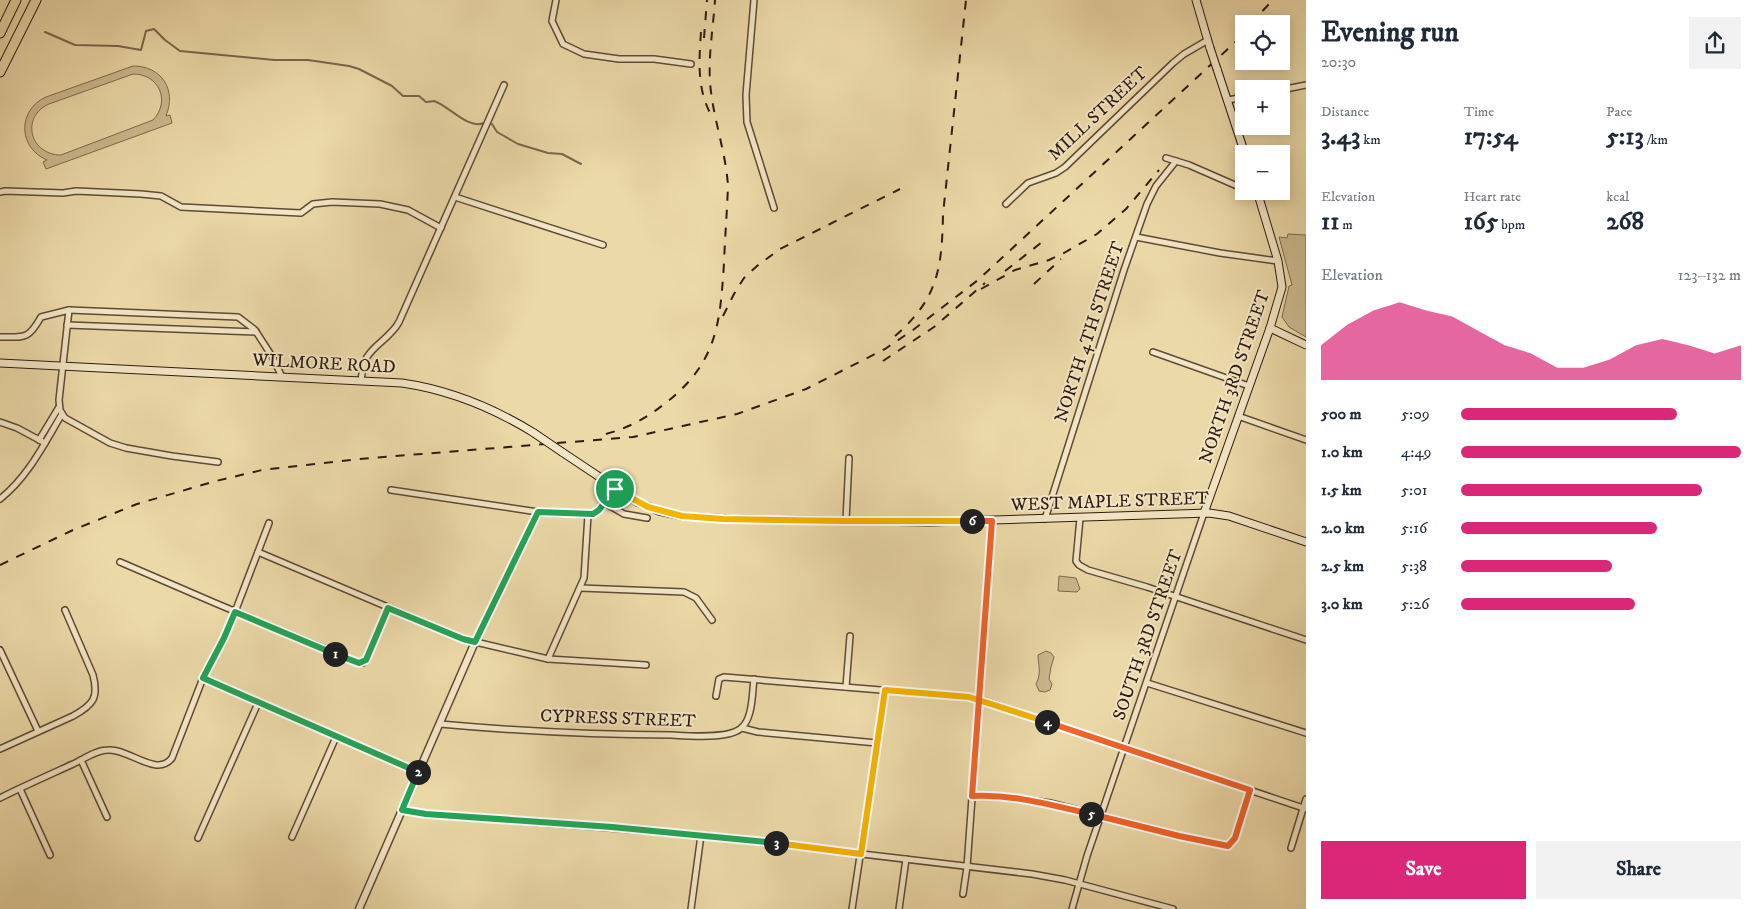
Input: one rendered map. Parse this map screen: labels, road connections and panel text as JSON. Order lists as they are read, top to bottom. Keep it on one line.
{"streets":{"main road":["WILMORE ROAD","NORTH 3RD STREET","WEST MAPLE STREET"],"street":["MILL STREET","NORTH 4TH STREET","SOUTH 3RD STREET","CYPRESS STREET"]},"crossings":[["NORTH 4TH STREET","WEST MAPLE STREET"],["WILMORE ROAD","WEST MAPLE STREET"],["NORTH 3RD STREET","WEST MAPLE STREET"],["NORTH 3RD STREET","SOUTH 3RD STREET"],["WEST MAPLE STREET","SOUTH 3RD STREET"]],"page":{"heading":["Evening run","20:30"],"map_buttons":["+","−"],"stats":[["Distance","3.43 km"],["Time","17:54"],["Pace","5:13 /km"],["Elevation","11 m"],["Heart rate","165 bpm"],["kcal","268"]],"chart":["Elevation","123–132 m"],"list":[{"name":"500 m","note":"5:09"},{"name":"1.0 km","note":"4:49"},{"name":"1.5 km","note":"5:01"},{"name":"2.0 km","note":"5:16"},{"name":"2.5 km","note":"5:38"},{"name":"3.0 km","note":"5:26"}],"pins":["6","1","4","2","5","3"],"buttons":["Save","Share"]}}
